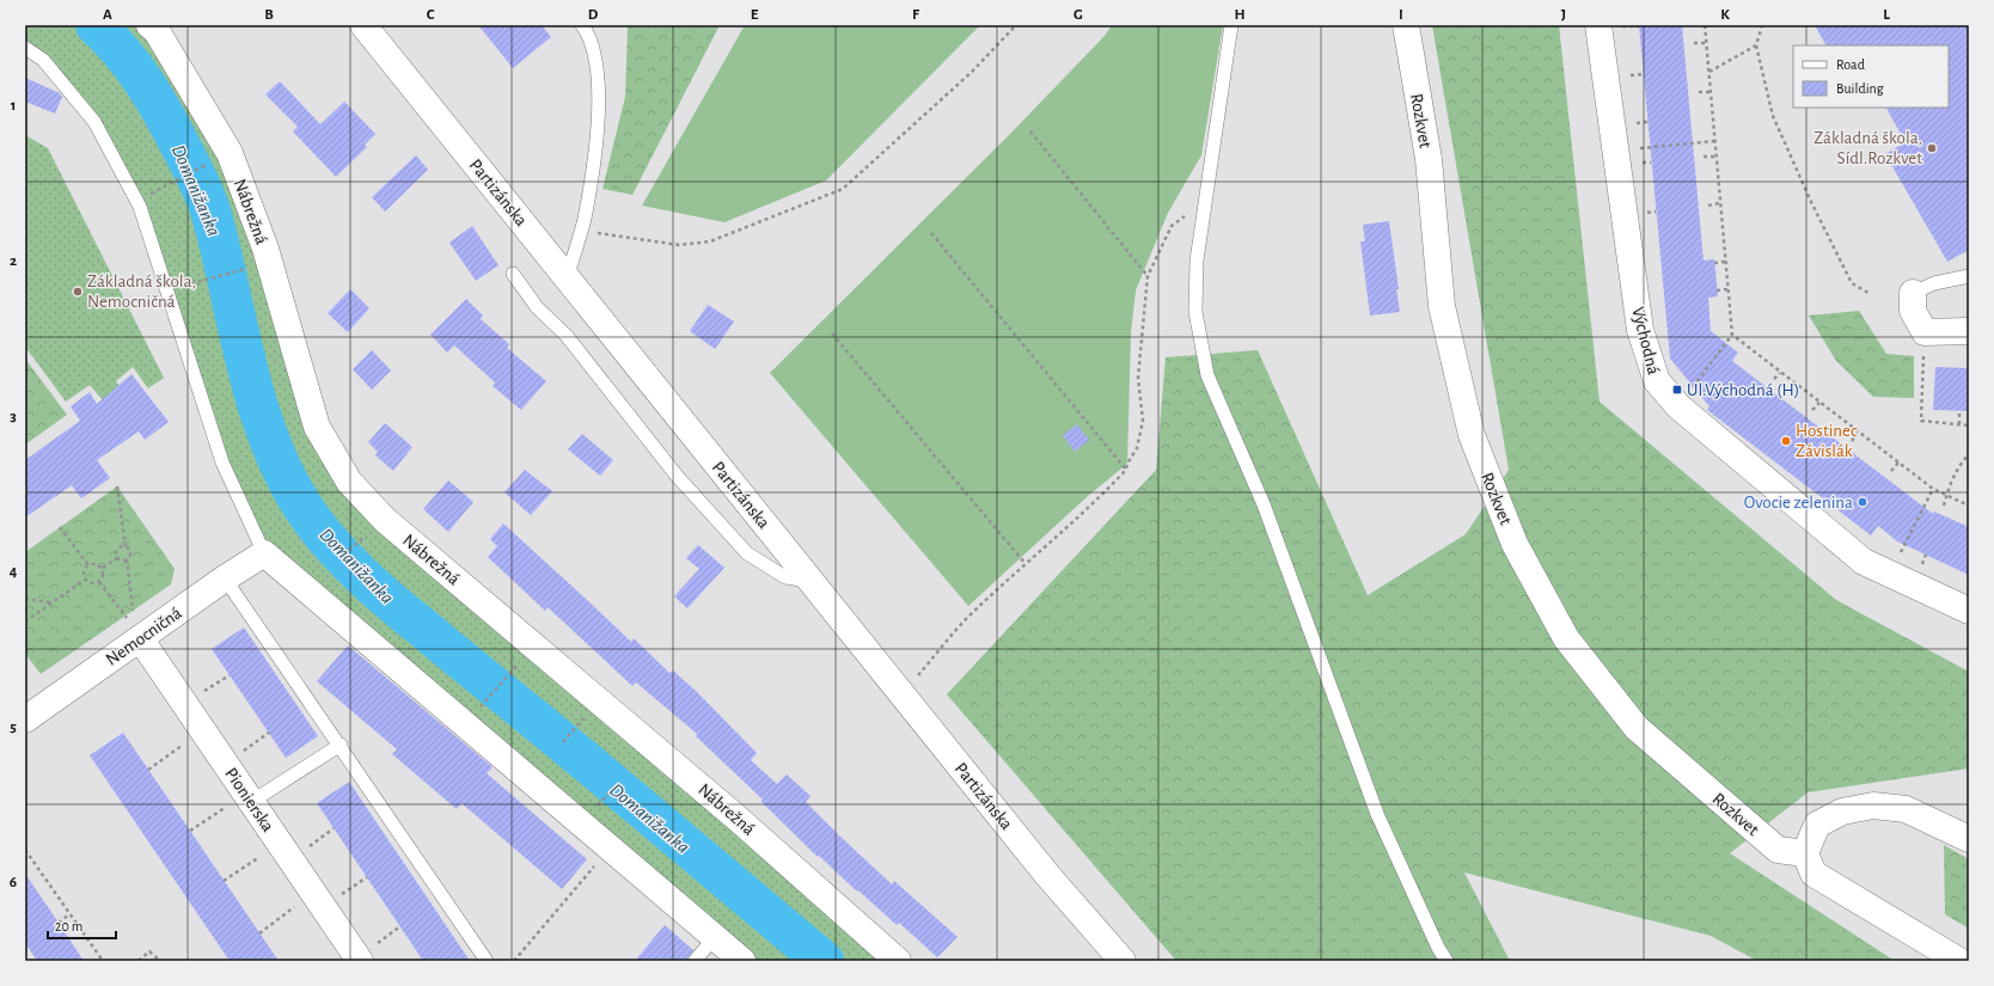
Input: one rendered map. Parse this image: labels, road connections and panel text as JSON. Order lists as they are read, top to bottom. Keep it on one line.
{"streets":{"street":["Rozkvet","Partizánska","Nábrežná","Východná","Nemocničná","Pionierska"]},"crossings":[["Nemocničná","Pionierska"]],"water":["Domanižanka"],"places":{"other":["Základná škola, Sídl.Rozkvet","Základná škola, Nemocničná","Hostinec Závislák","Ovocie zelenina"],"transit":["Ul.Východná (H)"]},"legend":["Road","Building"],"scale_bar":"20 m","grid":{"columns":["A","B","C","D","E","F","G","H","I","J","K","L"],"rows":["1","2","3","4","5","6"]}}
